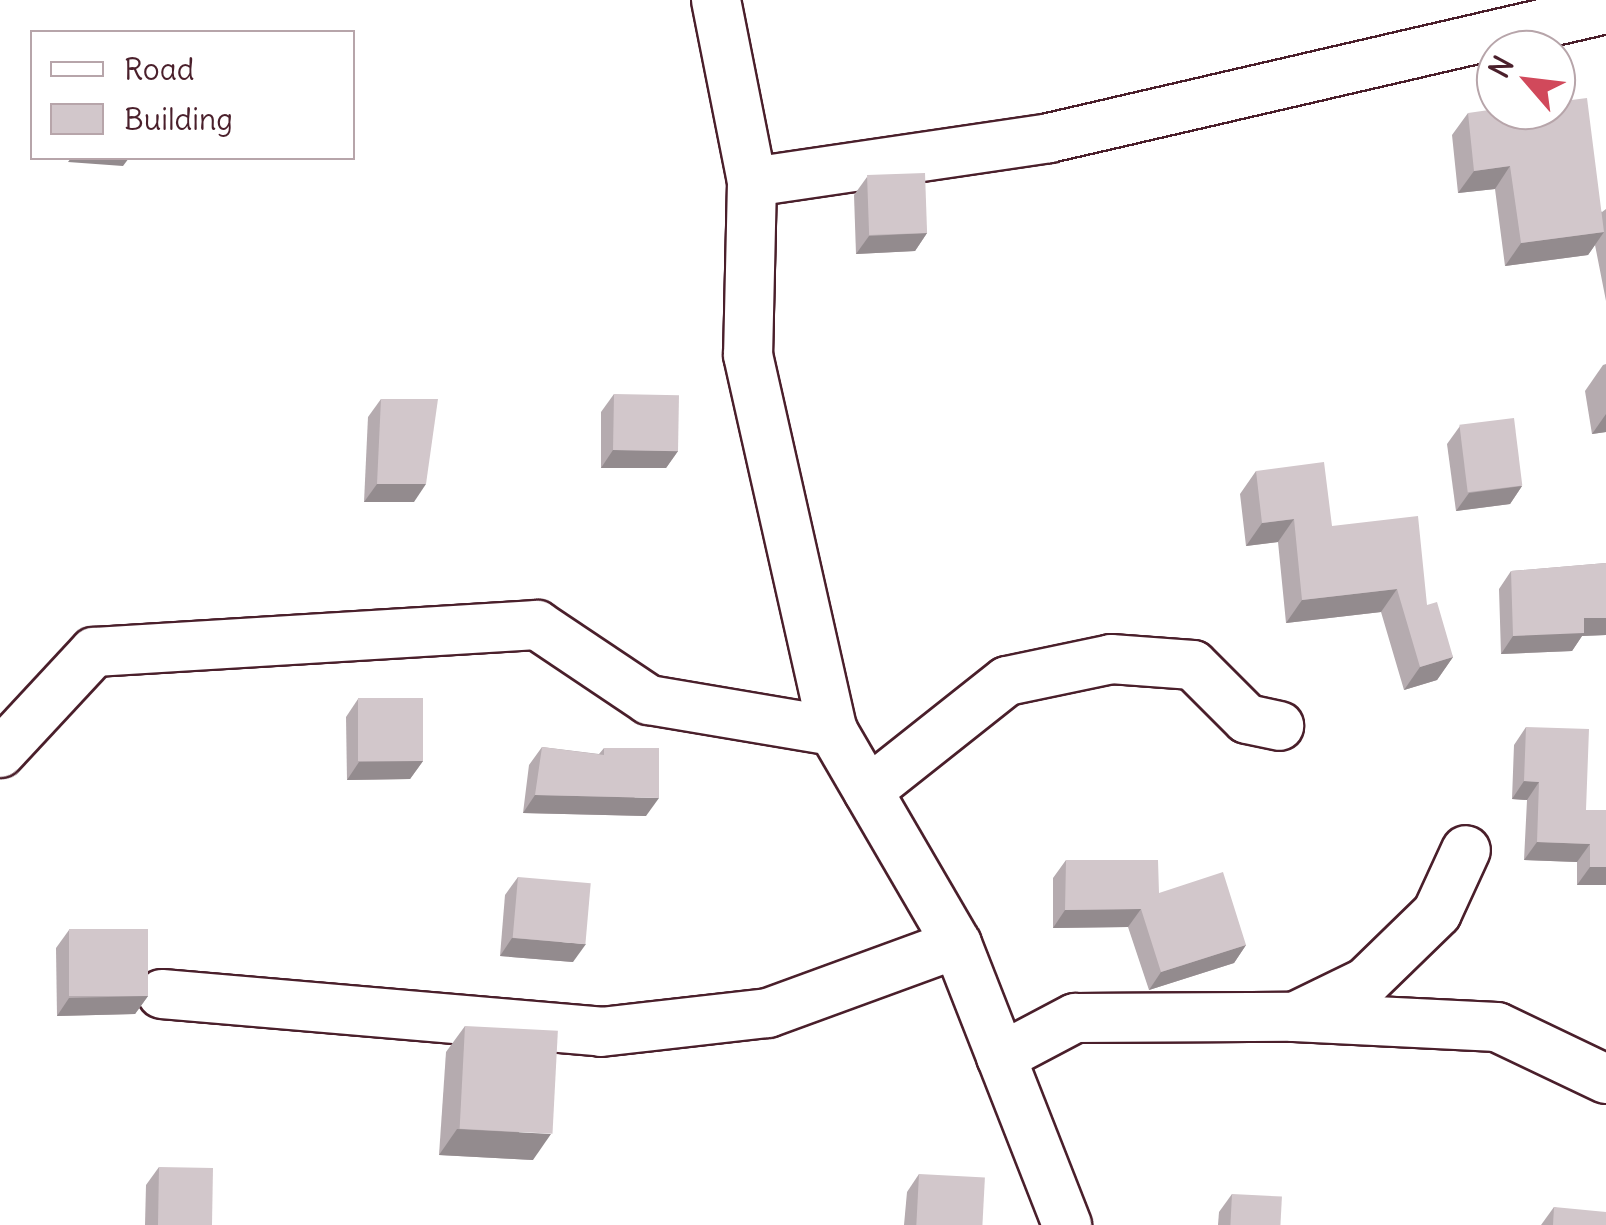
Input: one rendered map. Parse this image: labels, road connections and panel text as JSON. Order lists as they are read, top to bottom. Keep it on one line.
{"legend":["Road","Building"],"north":"top left"}
